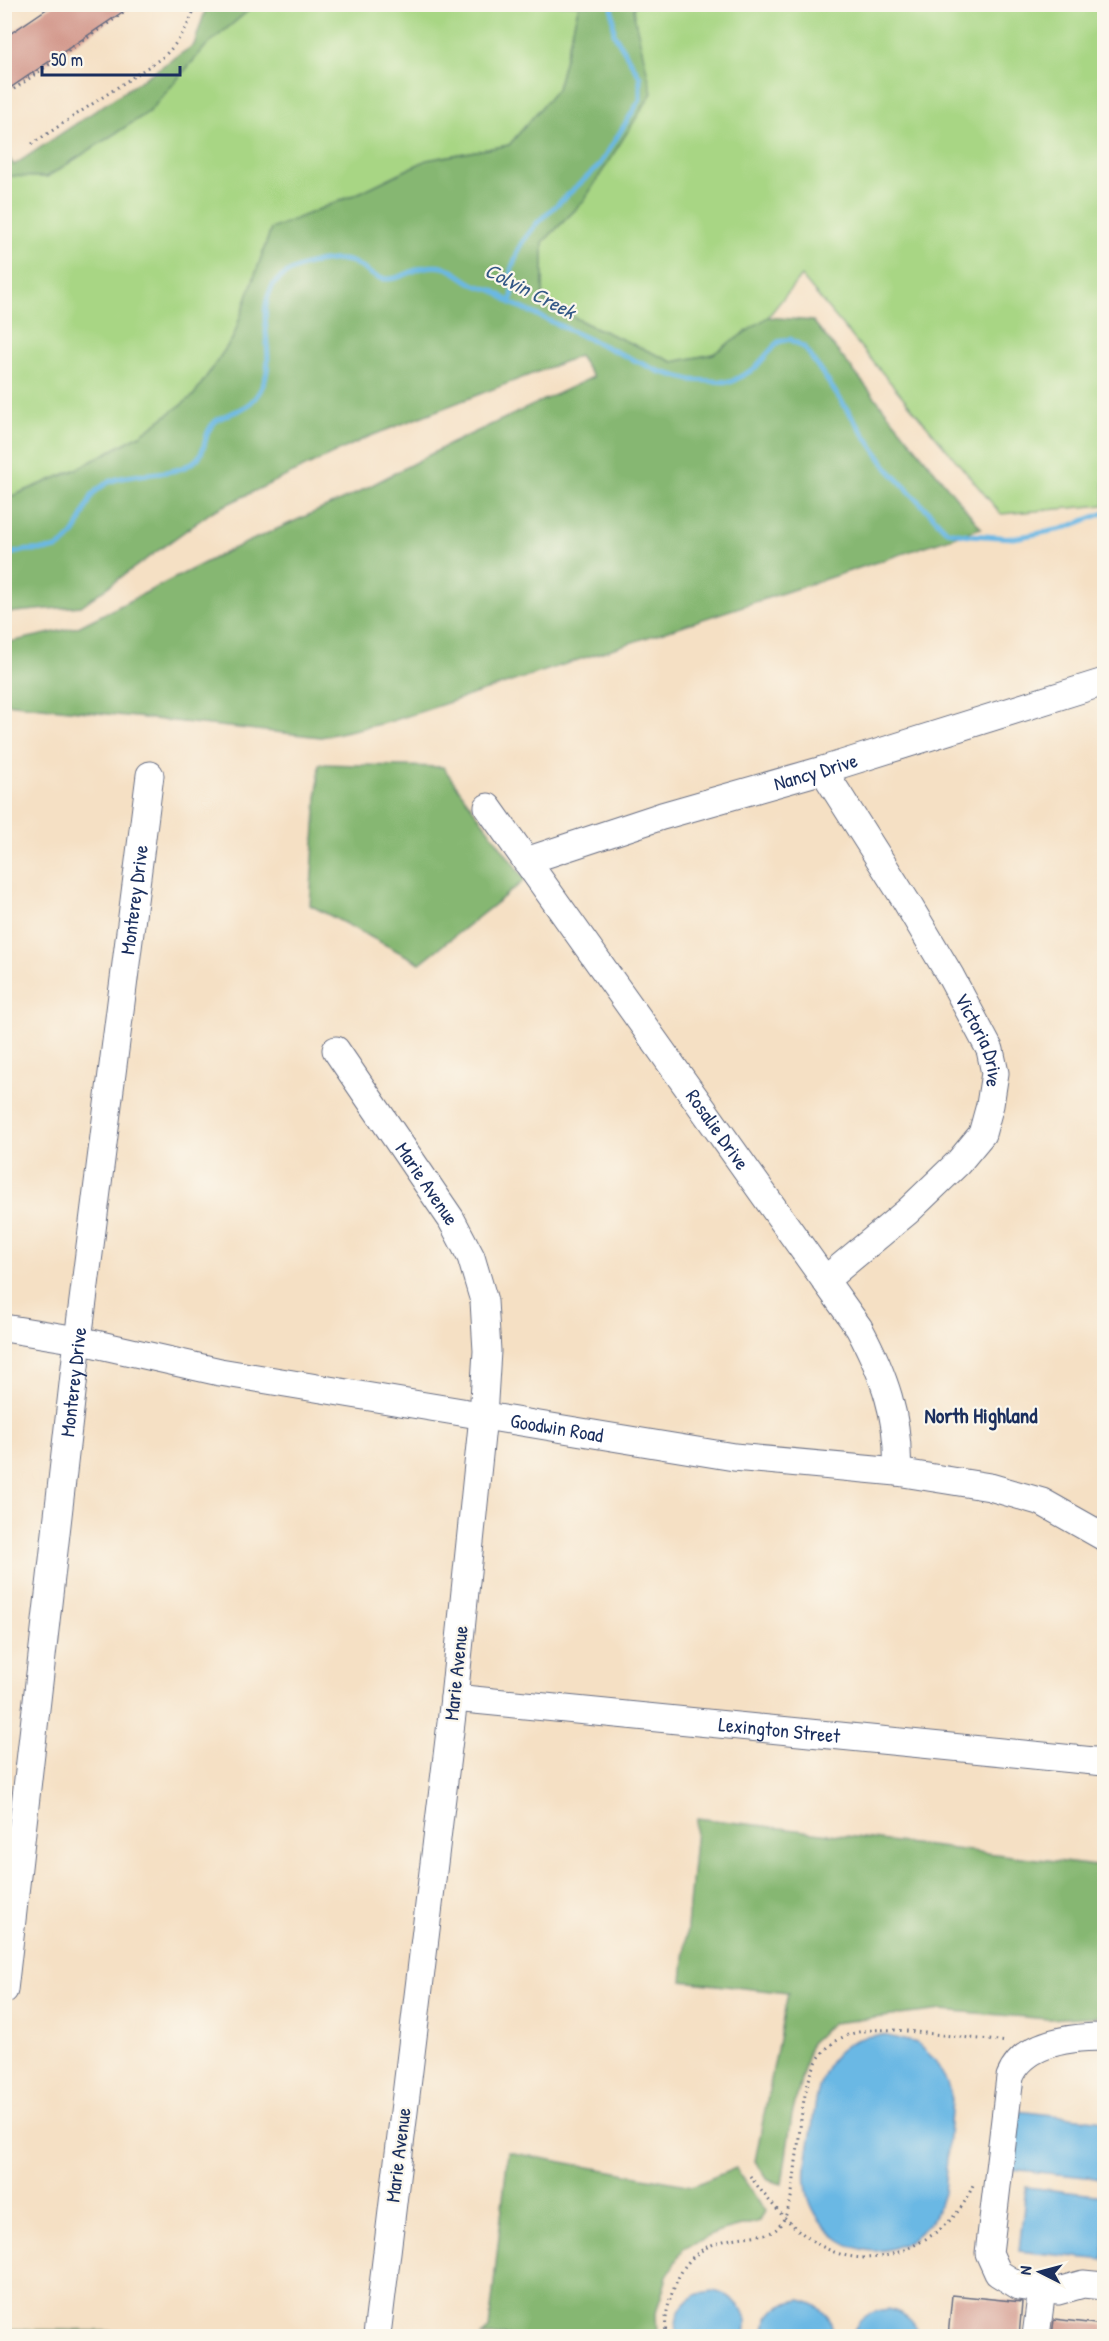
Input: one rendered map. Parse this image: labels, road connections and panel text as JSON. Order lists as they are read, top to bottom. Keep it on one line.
{"streets":{"street":["Nancy Drive","Monterey Drive","Victoria Drive","Rosalie Drive","Marie Avenue","Goodwin Road","Lexington Street"]},"crossings":[["Nancy Drive","Victoria Drive"],["Nancy Drive","Rosalie Drive"],["Monterey Drive","Goodwin Road"],["Victoria Drive","Rosalie Drive"],["Rosalie Drive","Goodwin Road"],["Marie Avenue","Goodwin Road"],["Marie Avenue","Lexington Street"]],"districts":["North Highland"],"water":["Colvin Creek"],"scale_bar":"50 m","north":"left"}
